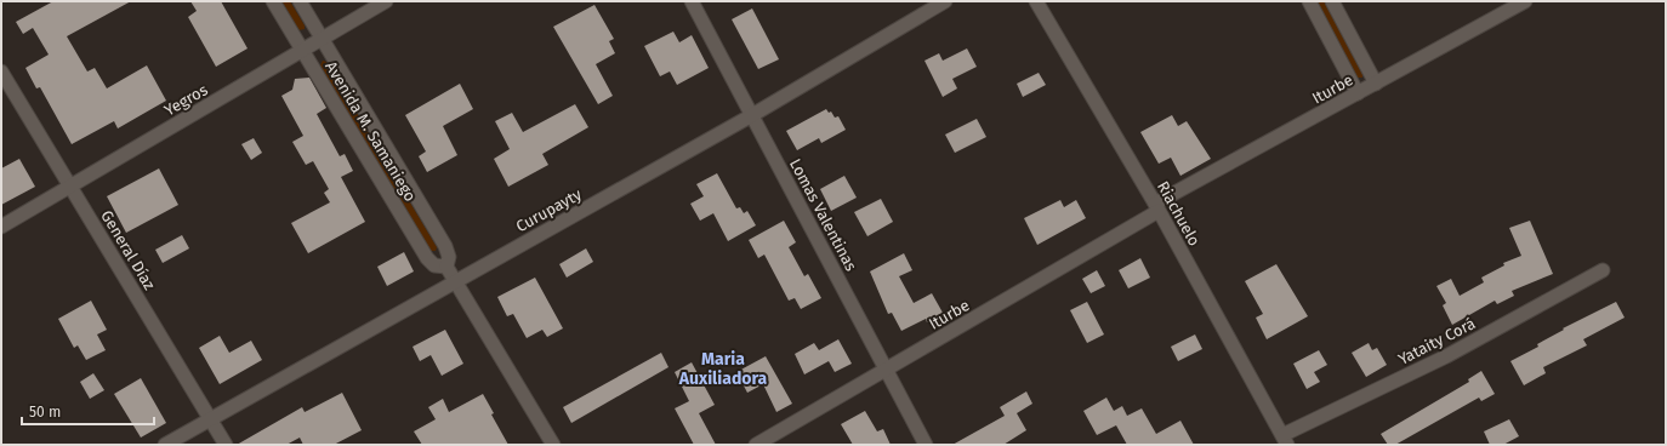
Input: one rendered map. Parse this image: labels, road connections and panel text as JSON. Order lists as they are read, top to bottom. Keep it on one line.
{"streets":{"street":["Iturbe","Yegros","Avenida M. Samaniego","Curupayty","Riachuelo","Lomas Valentinas","General Díaz","Yataity Corá"]},"crossings":[["Iturbe","Riachuelo"],["Iturbe","Lomas Valentinas"],["Yegros","Avenida M. Samaniego"],["Yegros","General Díaz"],["Avenida M. Samaniego","Curupayty"],["Curupayty","Lomas Valentinas"],["Curupayty","General Díaz"],["Riachuelo","Yataity Corá"]],"districts":["Maria Auxiliadora"],"scale_bar":"50 m"}
